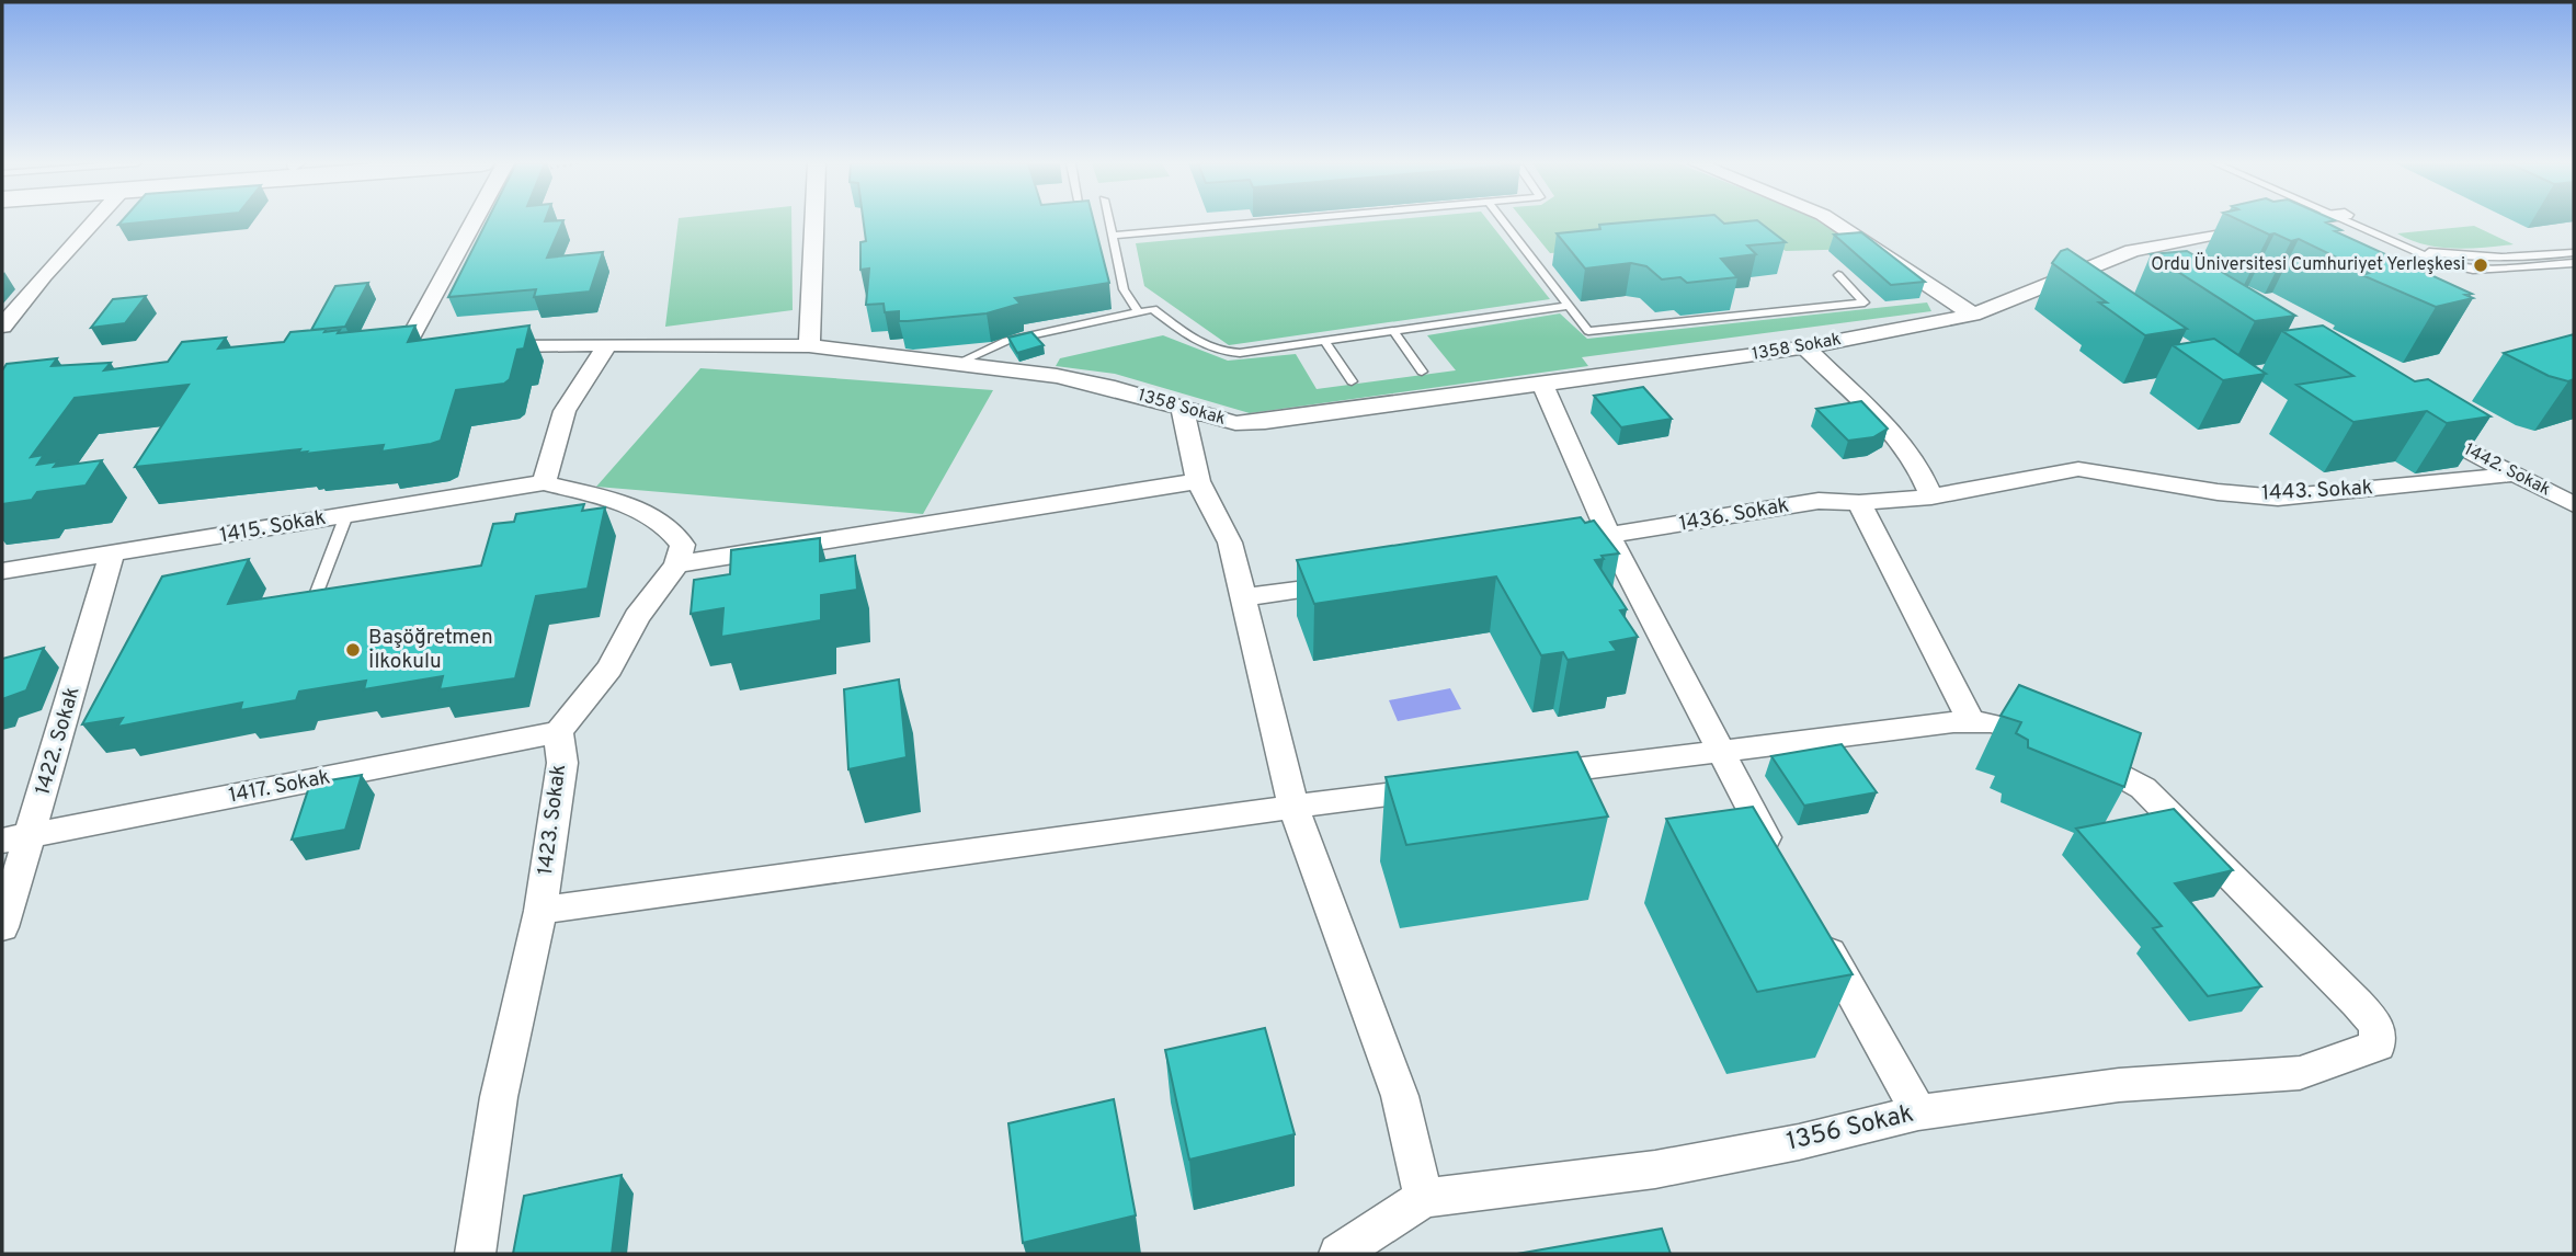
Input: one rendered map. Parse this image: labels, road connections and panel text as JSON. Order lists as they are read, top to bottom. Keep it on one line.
{"streets":{"street":["1358 Sokak","1442. Sokak","1443. Sokak","1436. Sokak","1415. Sokak","1422. Sokak","1417. Sokak","1423. Sokak","1356 Sokak"]},"crossings":[["1442. Sokak","1443. Sokak"],["1443. Sokak","1436. Sokak"],["1415. Sokak","1422. Sokak"],["1422. Sokak","1417. Sokak"],["1417. Sokak","1423. Sokak"]],"places":["Ordu Üniversitesi Cumhuriyet Yerleşkesi","Başöğretmen İlkokulu"]}
